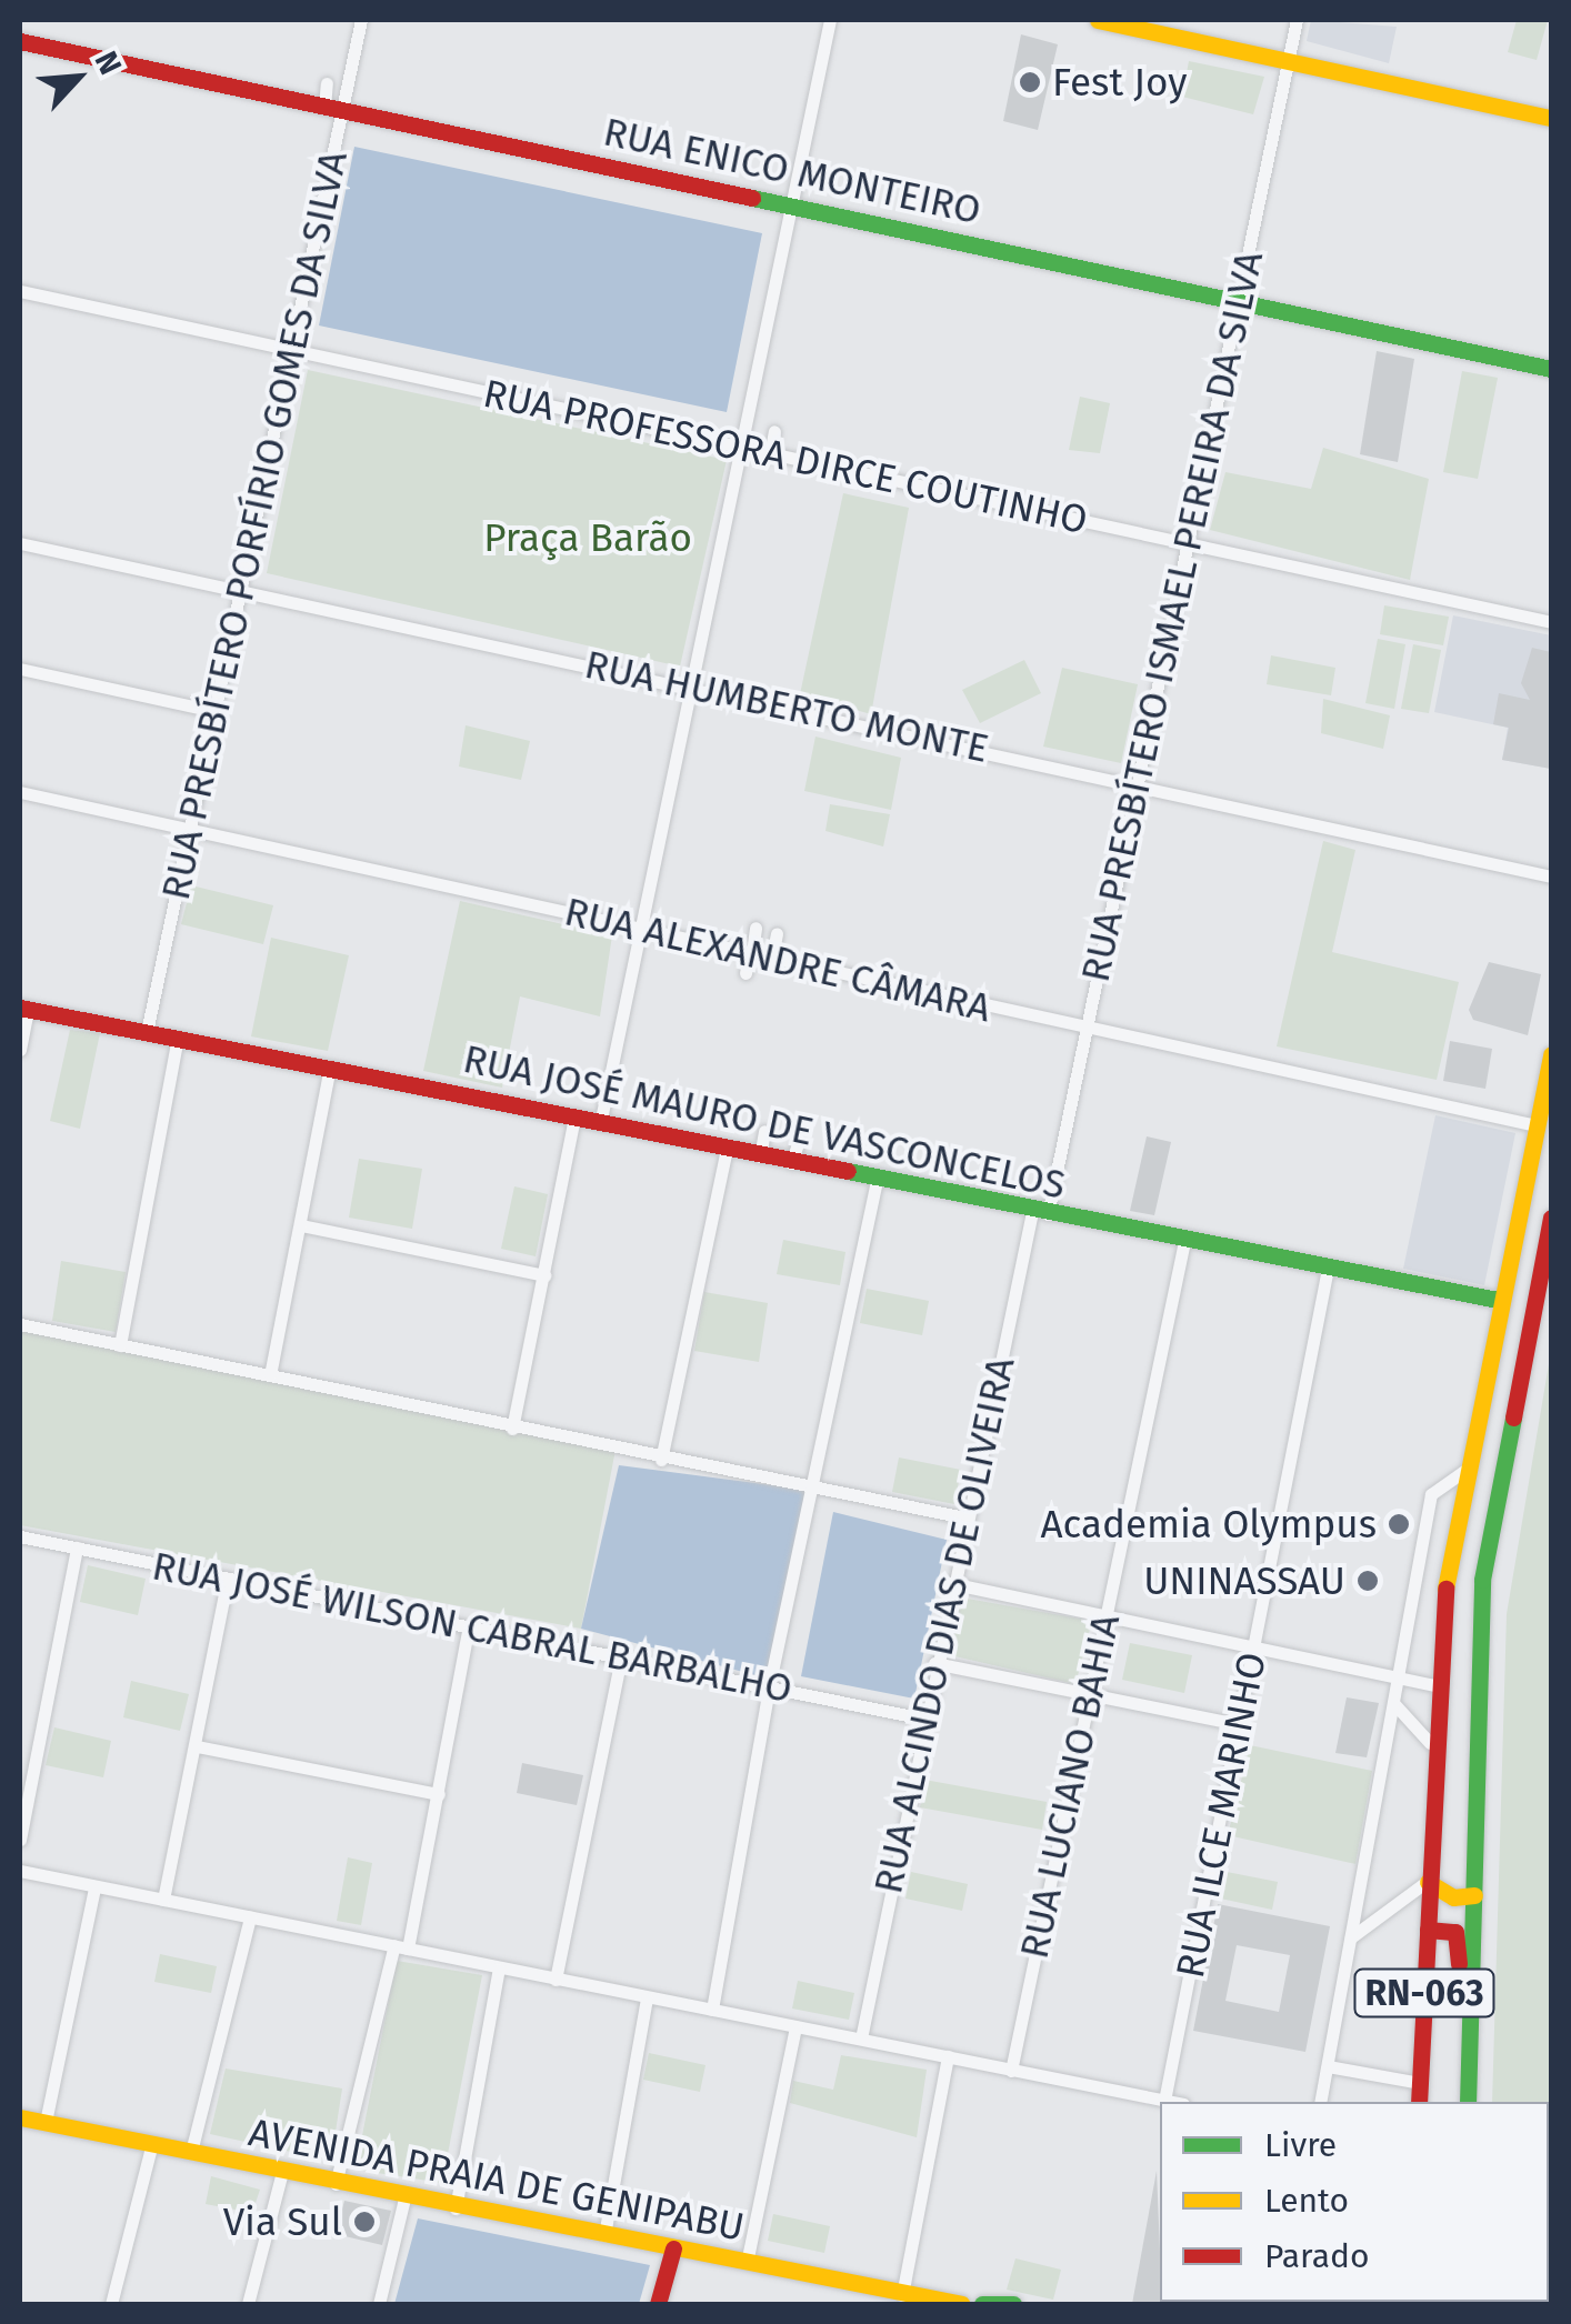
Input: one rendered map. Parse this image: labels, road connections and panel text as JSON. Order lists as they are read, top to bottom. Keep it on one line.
{"streets":{"main road":["RUA ENICO MONTEIRO","RUA JOSÉ MAURO DE VASCONCELOS","RN-063","AVENIDA PRAIA DE GENIPABU"],"street":["RUA PROFESSORA DIRCE COUTINHO","RUA PRESBÍTERO PORFÍRIO GOMES DA SILVA","RUA PRESBÍTERO ISMAEL PEREIRA DA SILVA","RUA HUMBERTO MONTE","RUA ALEXANDRE CÂMARA","RUA ALCINDO DIAS DE OLIVEIRA","RUA JOSÉ WILSON CABRAL BARBALHO","RUA LUCIANO BAHIA","RUA ILCE MARINHO"]},"crossings":[["RUA ENICO MONTEIRO","RUA PRESBÍTERO PORFÍRIO GOMES DA SILVA"],["RUA ENICO MONTEIRO","RUA PRESBÍTERO ISMAEL PEREIRA DA SILVA"],["RUA PROFESSORA DIRCE COUTINHO","RUA PRESBÍTERO PORFÍRIO GOMES DA SILVA"],["RUA PROFESSORA DIRCE COUTINHO","RUA PRESBÍTERO ISMAEL PEREIRA DA SILVA"],["RUA PRESBÍTERO PORFÍRIO GOMES DA SILVA","RUA HUMBERTO MONTE"],["RUA PRESBÍTERO PORFÍRIO GOMES DA SILVA","RUA ALEXANDRE CÂMARA"],["RUA PRESBÍTERO PORFÍRIO GOMES DA SILVA","RUA JOSÉ MAURO DE VASCONCELOS"],["RUA PRESBÍTERO ISMAEL PEREIRA DA SILVA","RUA HUMBERTO MONTE"],["RUA PRESBÍTERO ISMAEL PEREIRA DA SILVA","RUA ALEXANDRE CÂMARA"],["RUA PRESBÍTERO ISMAEL PEREIRA DA SILVA","RUA JOSÉ MAURO DE VASCONCELOS"],["RUA PRESBÍTERO ISMAEL PEREIRA DA SILVA","RUA ALCINDO DIAS DE OLIVEIRA"],["RUA ALEXANDRE CÂMARA","RN-063"],["RUA JOSÉ MAURO DE VASCONCELOS","RUA ALCINDO DIAS DE OLIVEIRA"],["RUA JOSÉ MAURO DE VASCONCELOS","RUA LUCIANO BAHIA"],["RUA JOSÉ MAURO DE VASCONCELOS","RUA ILCE MARINHO"],["RUA JOSÉ MAURO DE VASCONCELOS","RN-063"],["RUA ALCINDO DIAS DE OLIVEIRA","RUA JOSÉ WILSON CABRAL BARBALHO"]],"parks":["Praça Barão"],"places":["Fest Joy","Academia Olympus","UNINASSAU","Via Sul"],"legend":["Livre","Lento","Parado"],"north":"top right"}
